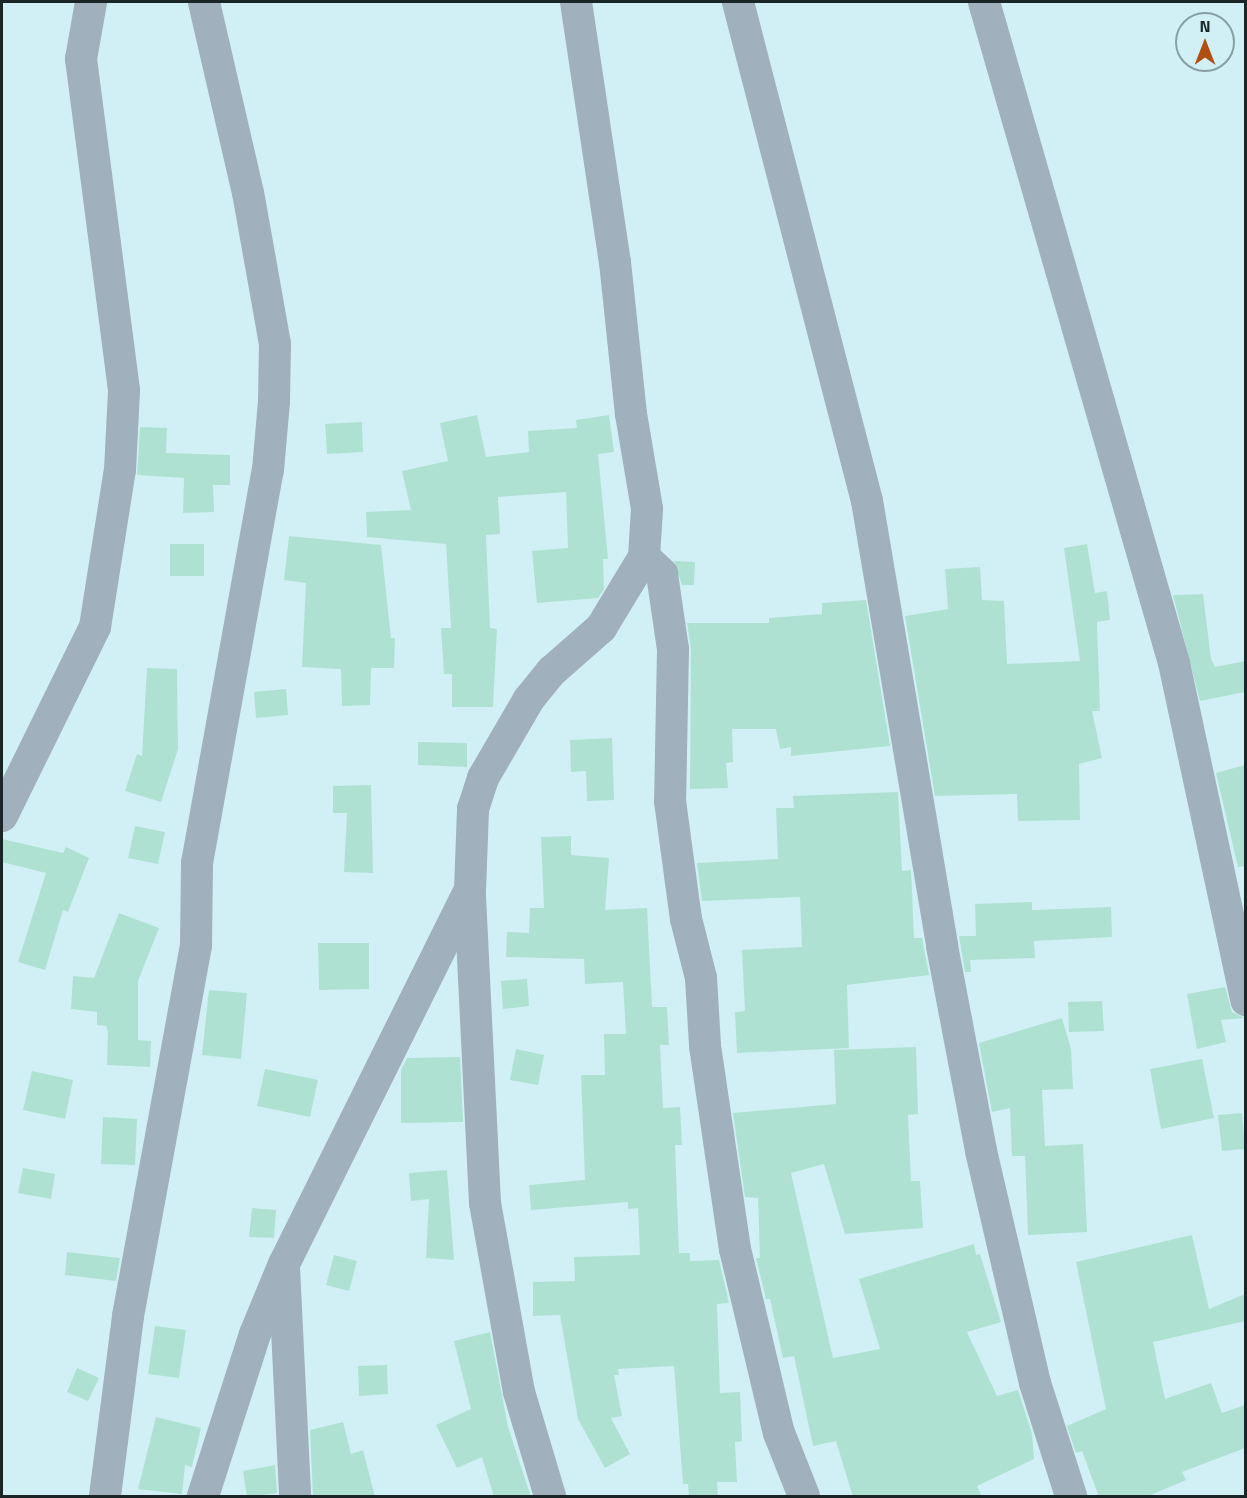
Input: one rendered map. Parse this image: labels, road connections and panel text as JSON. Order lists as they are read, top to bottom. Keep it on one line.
{"north":"top"}
